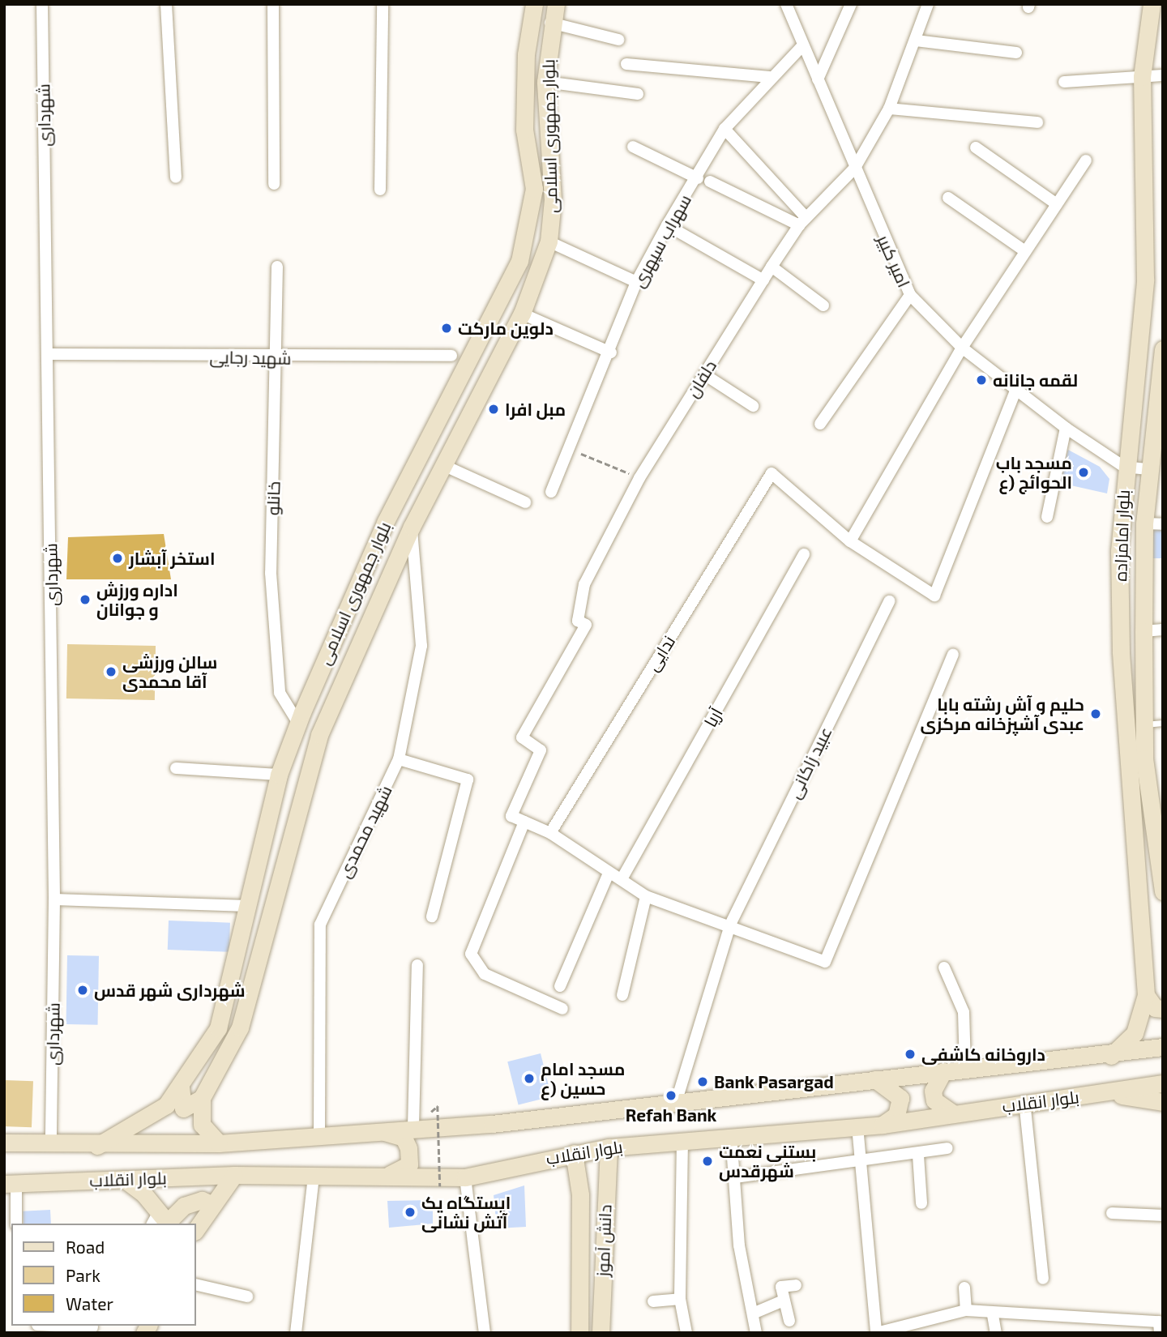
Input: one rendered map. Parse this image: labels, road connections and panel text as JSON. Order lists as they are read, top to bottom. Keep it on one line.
{"streets":{"main road":["بلوار جمهوری اسلامی","بلوار امامزاده","بلوار انقلاب","دانش آموز"],"street":["شهرداری","سهراب سپهری","امیر کبیر","شهید رجایی","دلفان","خانلو","ندایی","آریا","عبید زاکانی","شهید محمدی"]},"crossings":[["شهرداری","شهید رجایی"],["شهرداری","بلوار انقلاب"],["بلوار جمهوری اسلامی","خانلو"],["بلوار جمهوری اسلامی","شهید محمدی"],["بلوار جمهوری اسلامی","بلوار انقلاب"],["سهراب سپهری","امیر کبیر"],["امیر کبیر","دلفان"],["امیر کبیر","بلوار امامزاده"],["شهید رجایی","خانلو"],["بلوار امامزاده","بلوار انقلاب"],["عبید زاکانی","بلوار انقلاب"],["شهید محمدی","بلوار انقلاب"],["بلوار انقلاب","دانش آموز"]],"places":["دلوین مارکت","لقمه جانانه","مبل افرا","مسجد باب الحوائج (ع","استخر آبشار","اداره ورزش و جوانان","سالن ورزشی آقا محمدی","حلیم و آش رشته بابا عبدی آشپزخانه مرکزی","شهرداری شهر قدس","داروخانه کاشفی","مسجد امام حسین (ع","Bank Pasargad","Refah Bank","بستنی نعمت شهرقدس","ایستگاه یک آتش نشانی"],"legend":["Road","Park","Water"]}
